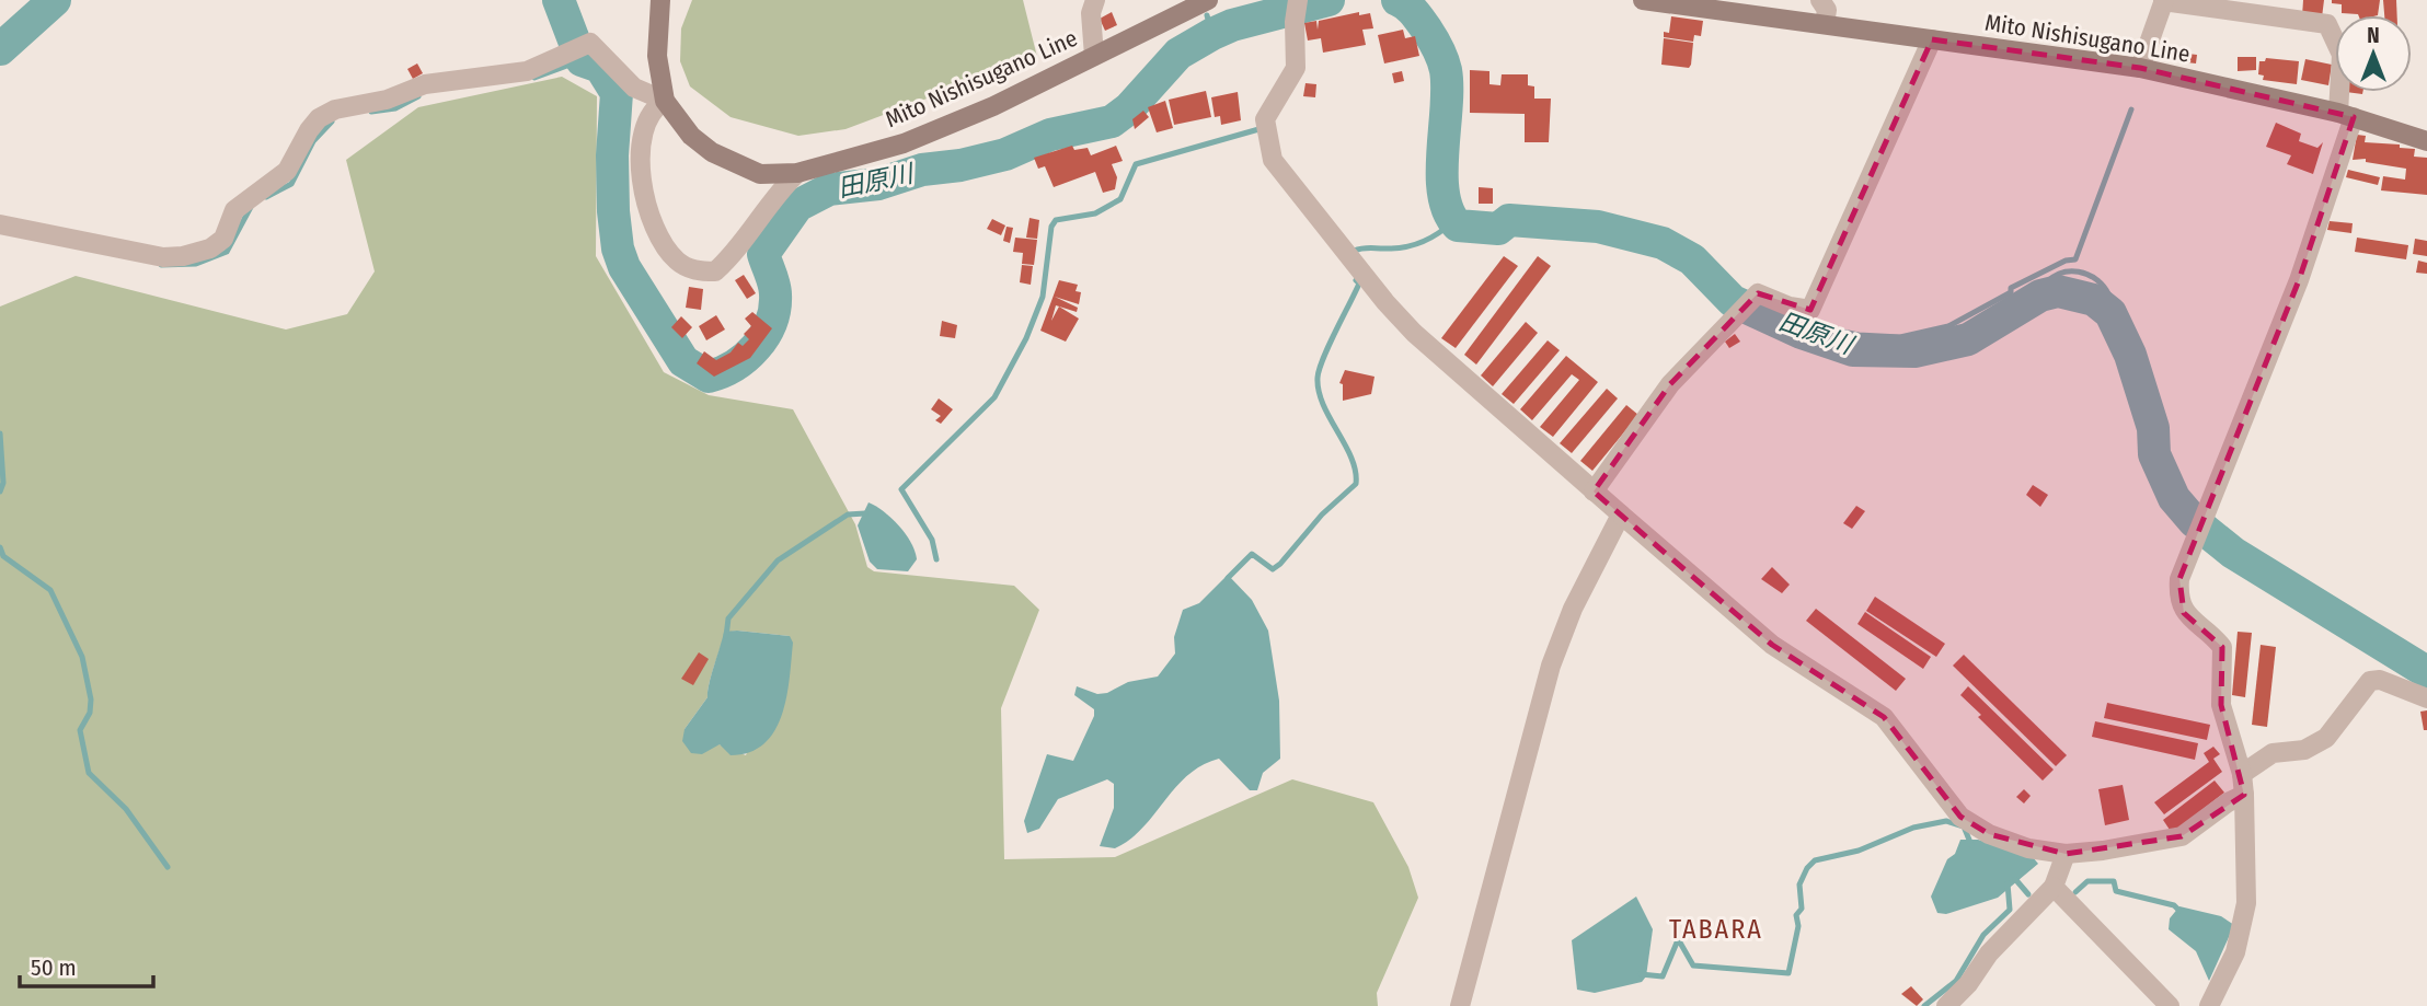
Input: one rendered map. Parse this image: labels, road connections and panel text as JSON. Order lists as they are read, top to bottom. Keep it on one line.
{"streets":{"main road":["Mito Nishisugano Line"]},"districts":["TABARA"],"water":["田原川"],"scale_bar":"50 m","north":"top"}
